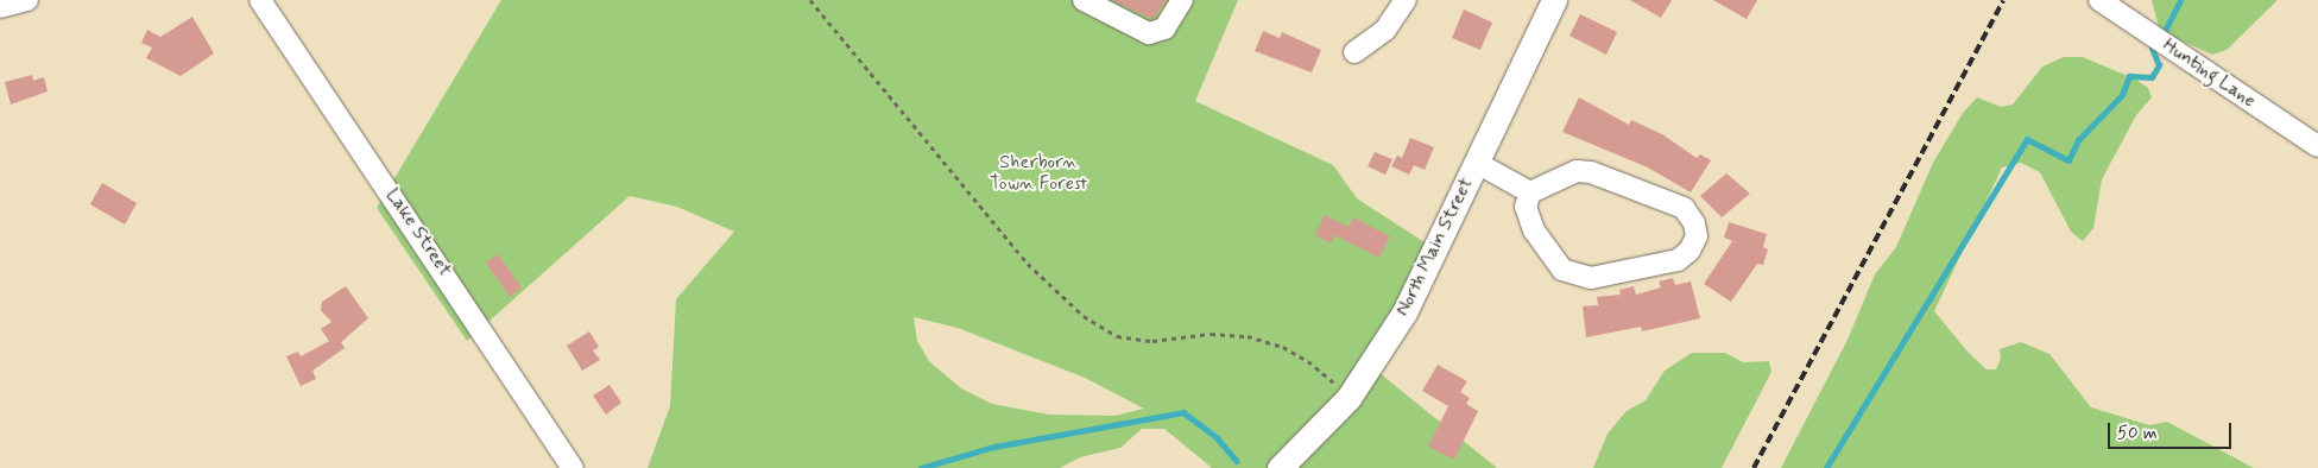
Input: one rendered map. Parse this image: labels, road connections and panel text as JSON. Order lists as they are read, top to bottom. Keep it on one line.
{"streets":{"main road":["North Main Street"],"street":["Hunting Lane","Lake Street"]},"parks":["Sherborn Town Forest"],"scale_bar":"50 m"}
